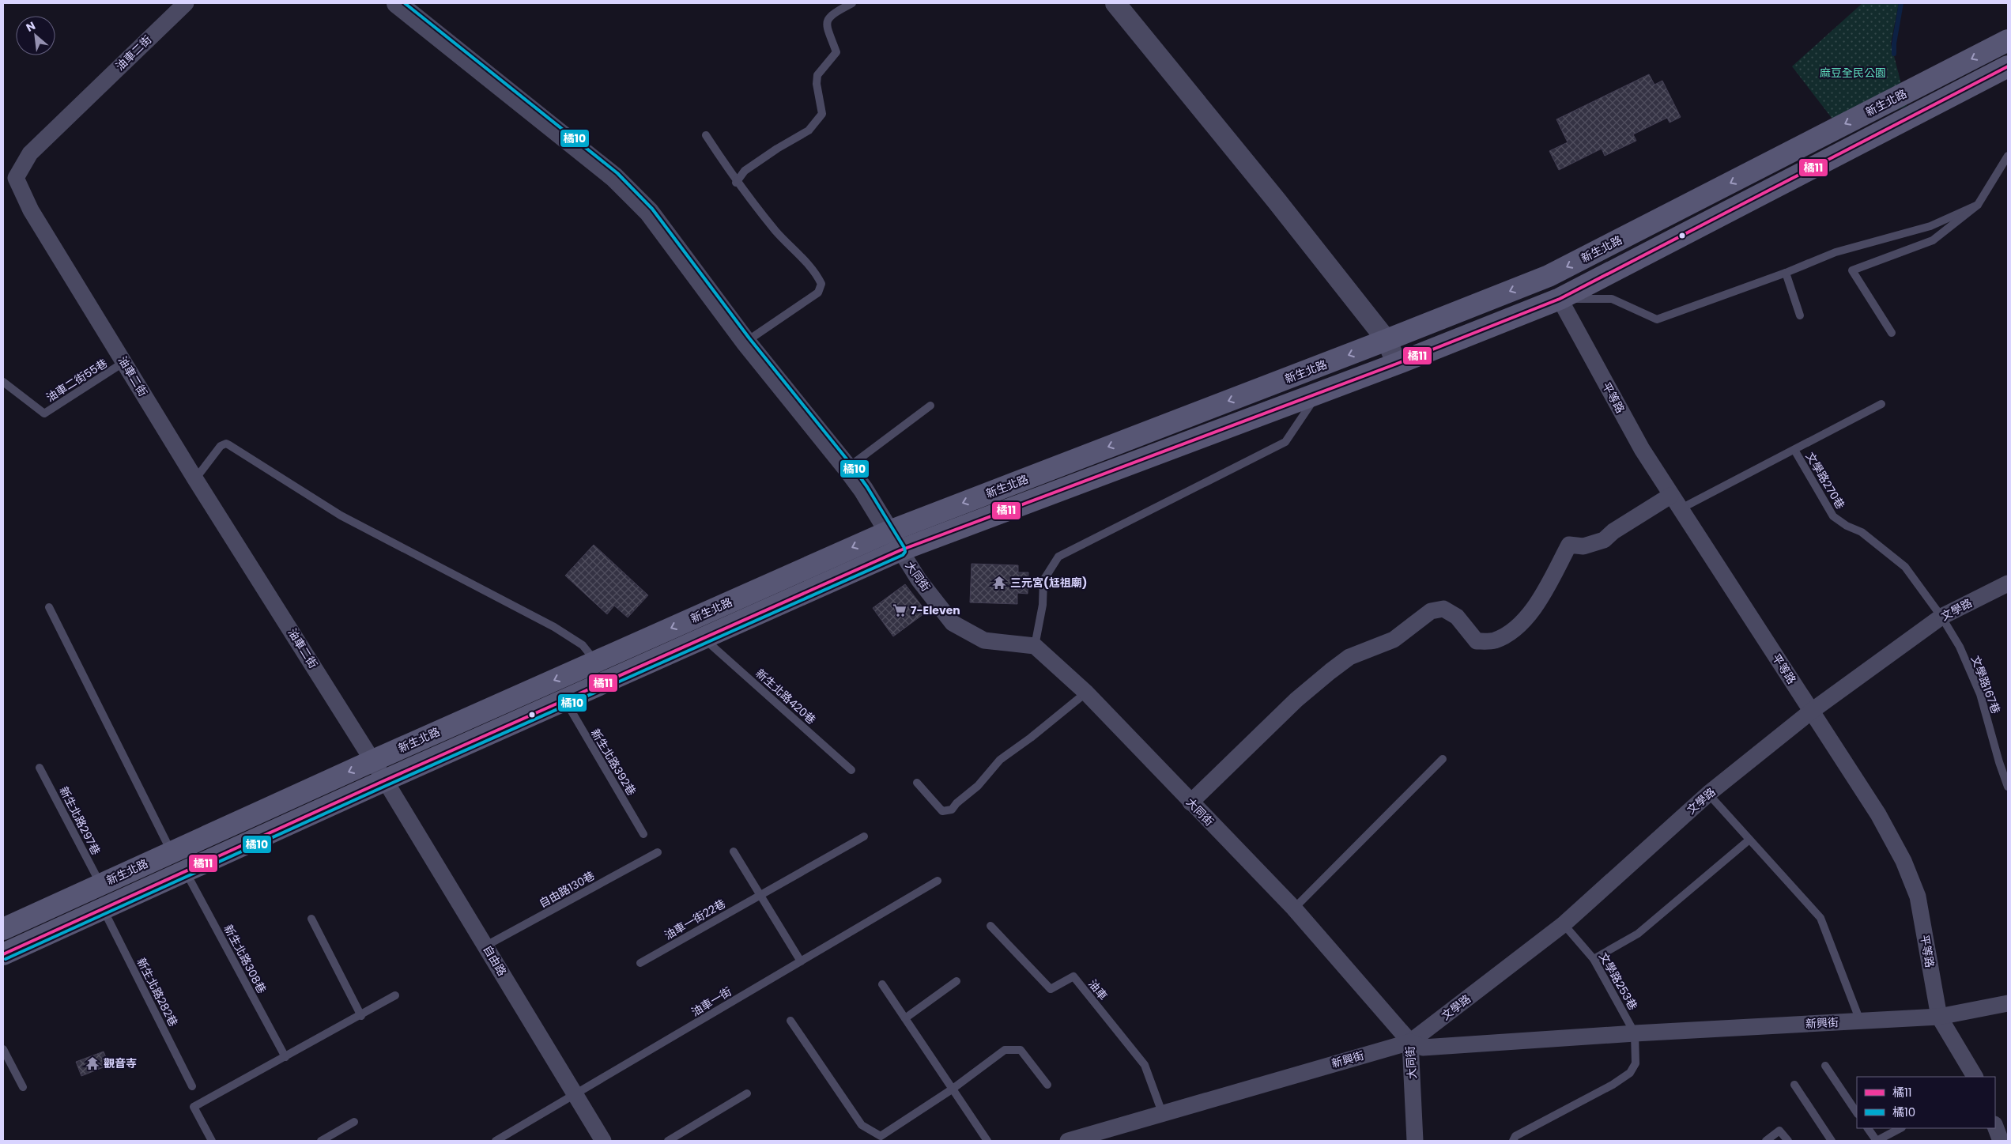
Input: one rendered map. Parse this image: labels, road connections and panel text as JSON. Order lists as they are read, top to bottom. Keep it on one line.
{"streets":{"main road":["新生北路"],"street":["油車二街","平等路","大同街","文學路","自由路","新興街"],"lane":["油車二街55巷","文學路270巷","文學路167巷","新生北路420巷","新生北路392巷","新生北路297巷","自由路130巷","油車一街22巷","新生北路308巷","文學路253巷","油車","新生北路282巷","油車一街"]},"crossings":[["油車二街","新生北路"],["油車二街","油車二街55巷"],["油車二街","自由路"],["新生北路","平等路"],["新生北路","大同街"],["新生北路","新生北路420巷"],["新生北路","新生北路392巷"],["新生北路","新生北路297巷"],["新生北路","新生北路308巷"],["新生北路","自由路"],["新生北路","新生北路282巷"],["平等路","文學路"],["平等路","新興街"],["文學路270巷","文學路"],["文學路270巷","文學路167巷"],["大同街","文學路"],["大同街","新興街"],["文學路","文學路167巷"],["文學路","文學路253巷"],["文學路","新興街"],["自由路130巷","自由路"],["自由路","油車一街"],["文學路253巷","新興街"],["油車","新興街"]],"parks":["麻豆全民公園"],"places":{"temple":["三元宮(尪祖廟)","觀音寺"],"supermarket":["7-Eleven"]},"lines":["transit line 橘10","transit line 橘11"],"legend":["橘11","橘10"],"north":"top left"}
